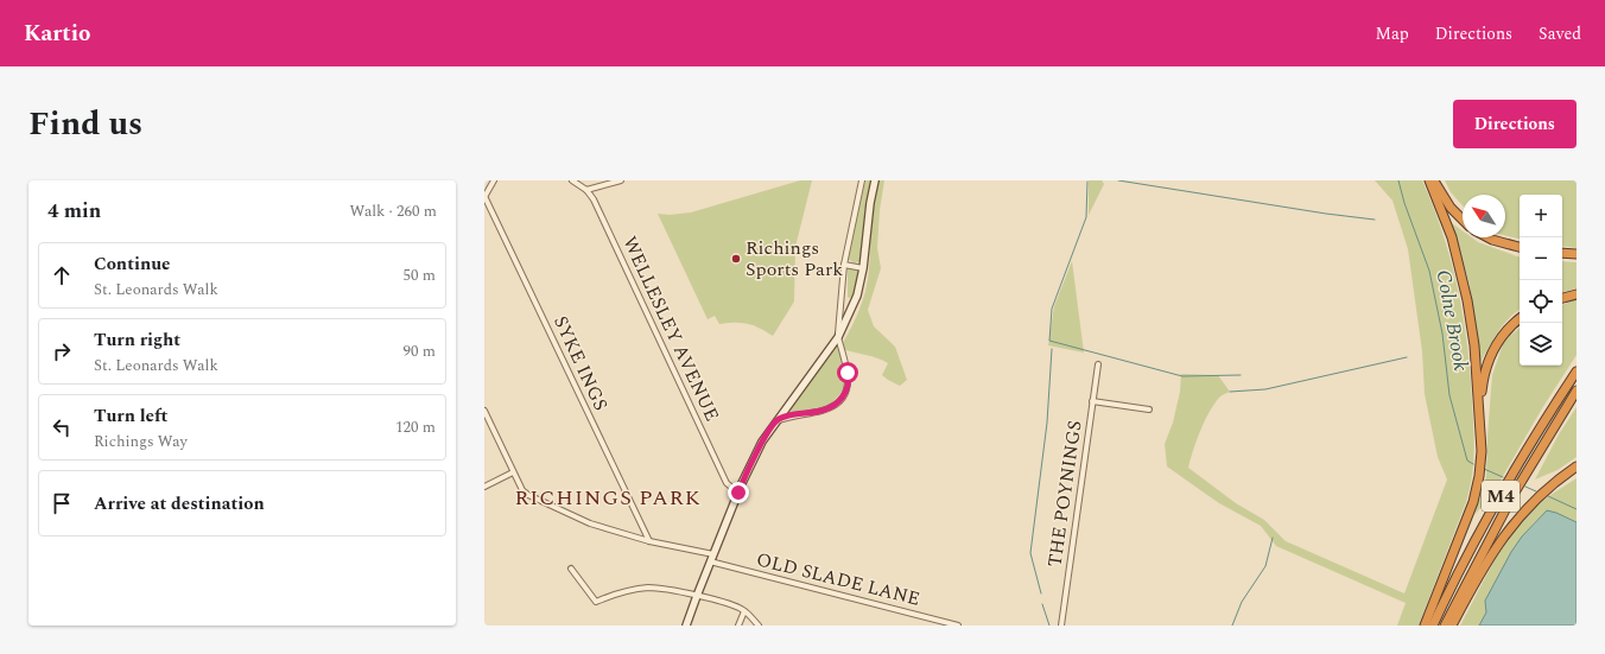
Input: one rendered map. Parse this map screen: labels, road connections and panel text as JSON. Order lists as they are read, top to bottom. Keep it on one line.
{"streets":{"highway":["M4"],"street":["WELLESLEY AVENUE","SYKE INGS","THE POYNINGS","OLD SLADE LANE"]},"crossings":[["SYKE INGS","OLD SLADE LANE"]],"districts":["RICHINGS PARK"],"water":["Colne Brook"],"places":["Richings Sports Park"],"north":"top left","page":{"header":"Kartio","nav":["Map","Directions","Saved"],"title":"Find us","buttons":"Directions","heading":["4 min","Walk · 260 m"],"map_buttons":["+","−"],"list":[["Continue","St. Leonards Walk","50 m"],["Turn right","St. Leonards Walk","90 m"],["Turn left","Richings Way","120 m"],"Arrive at destination"]}}
